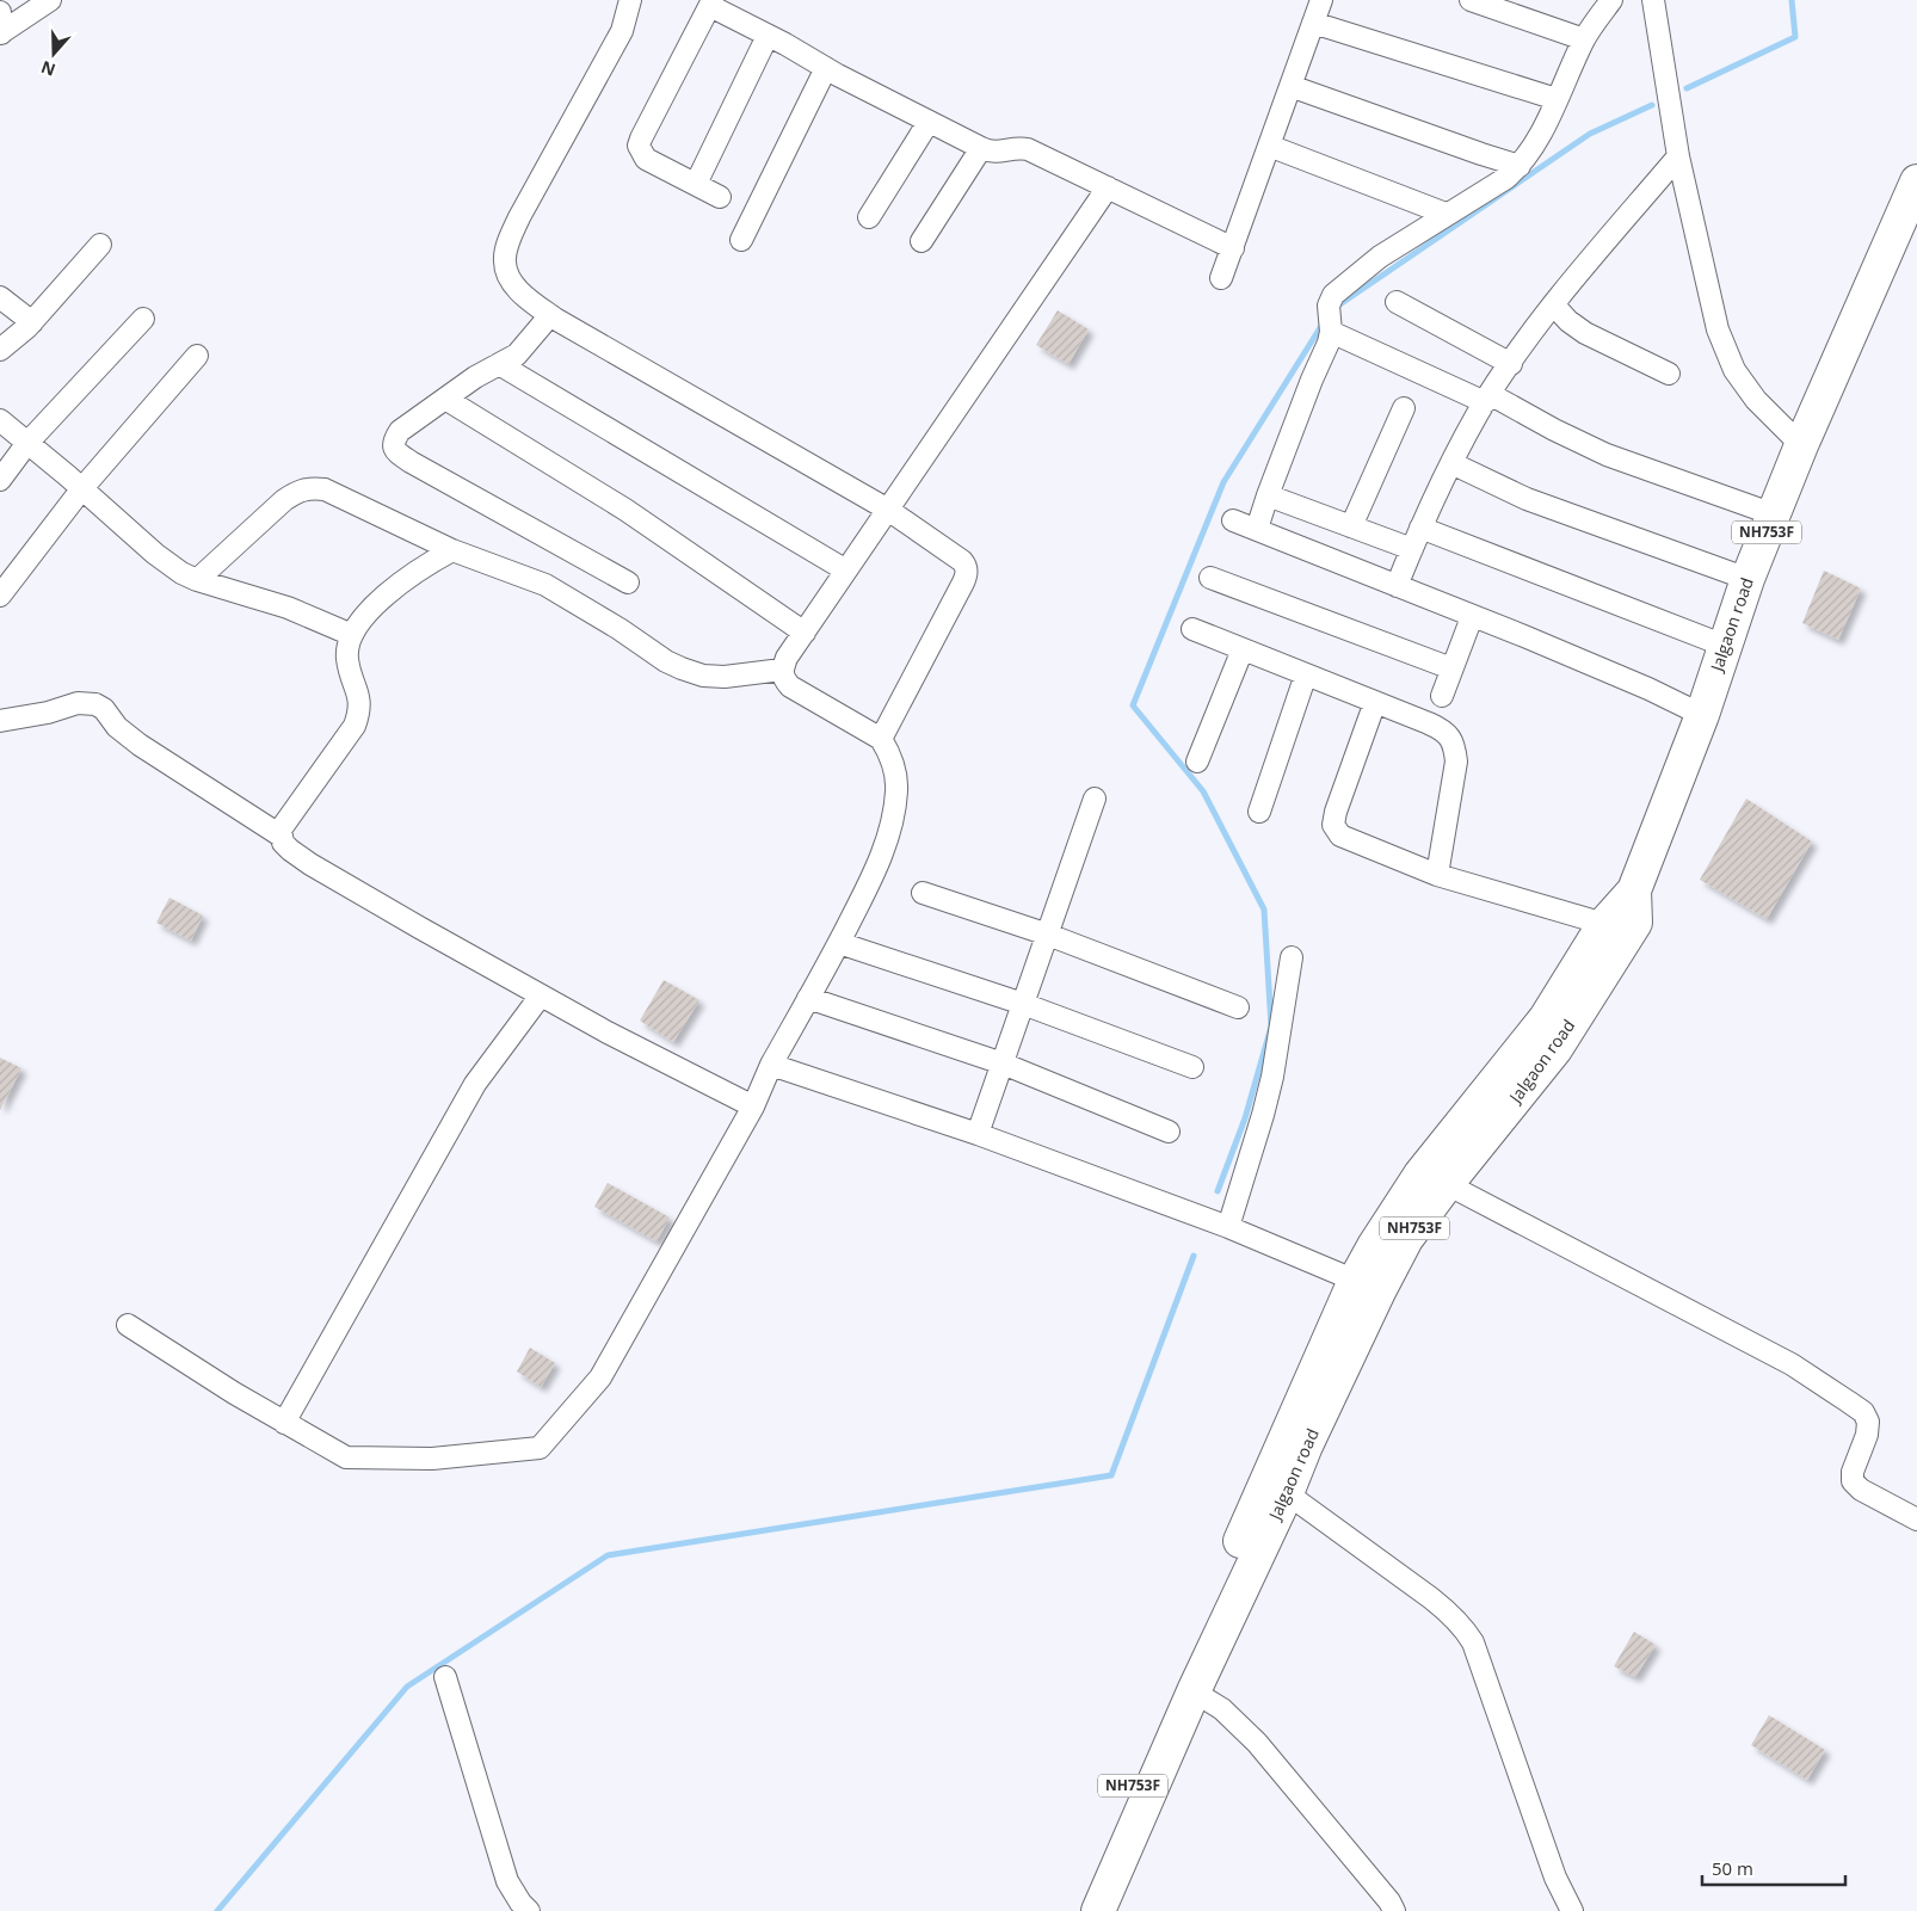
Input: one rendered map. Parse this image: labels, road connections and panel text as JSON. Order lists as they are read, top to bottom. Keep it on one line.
{"streets":{"highway":["NH753F","Jalgaon road"]},"crossings":[["NH753F","Jalgaon road"]],"scale_bar":"50 m","north":"bottom"}
